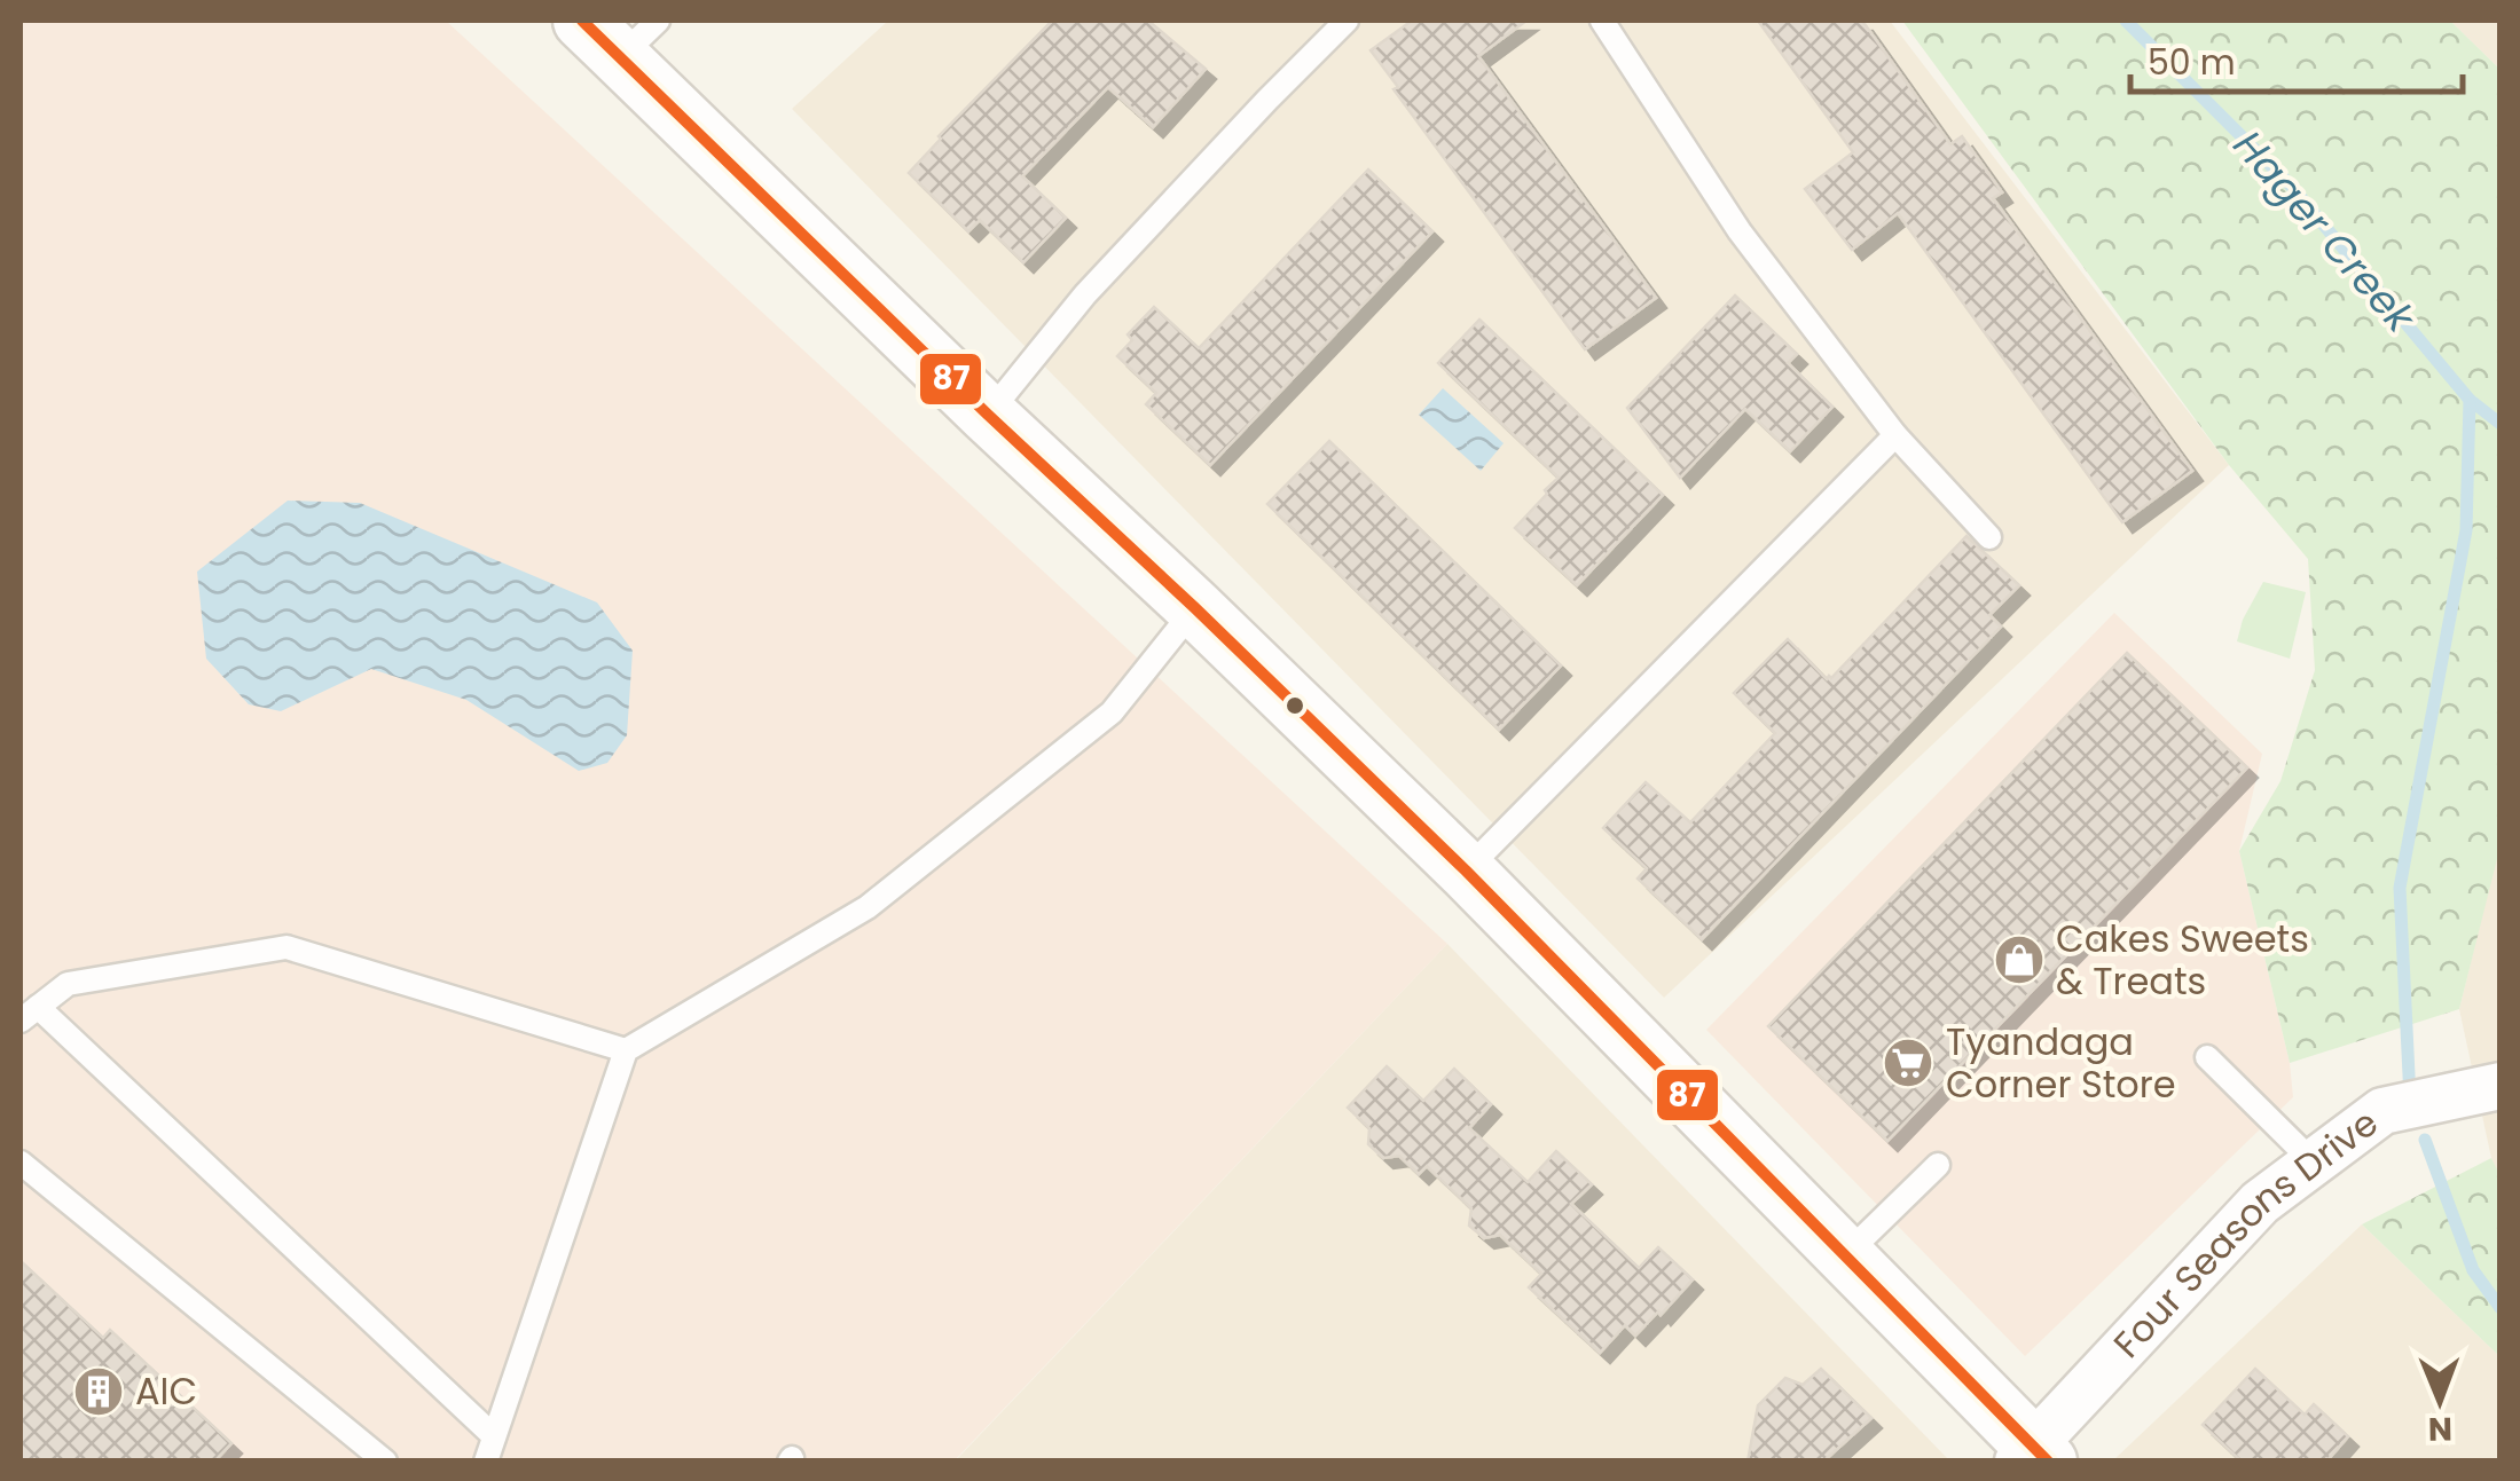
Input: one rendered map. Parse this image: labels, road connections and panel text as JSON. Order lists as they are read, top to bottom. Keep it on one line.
{"streets":{"street":["Four Seasons Drive"]},"water":["Hager Creek"],"places":{"shop":["Cakes Sweets & Treats"],"supermarket":["Tyandaga Corner Store"],"building":["AIC"]},"lines":["transit line 87"],"scale_bar":"50 m","north":"bottom"}
